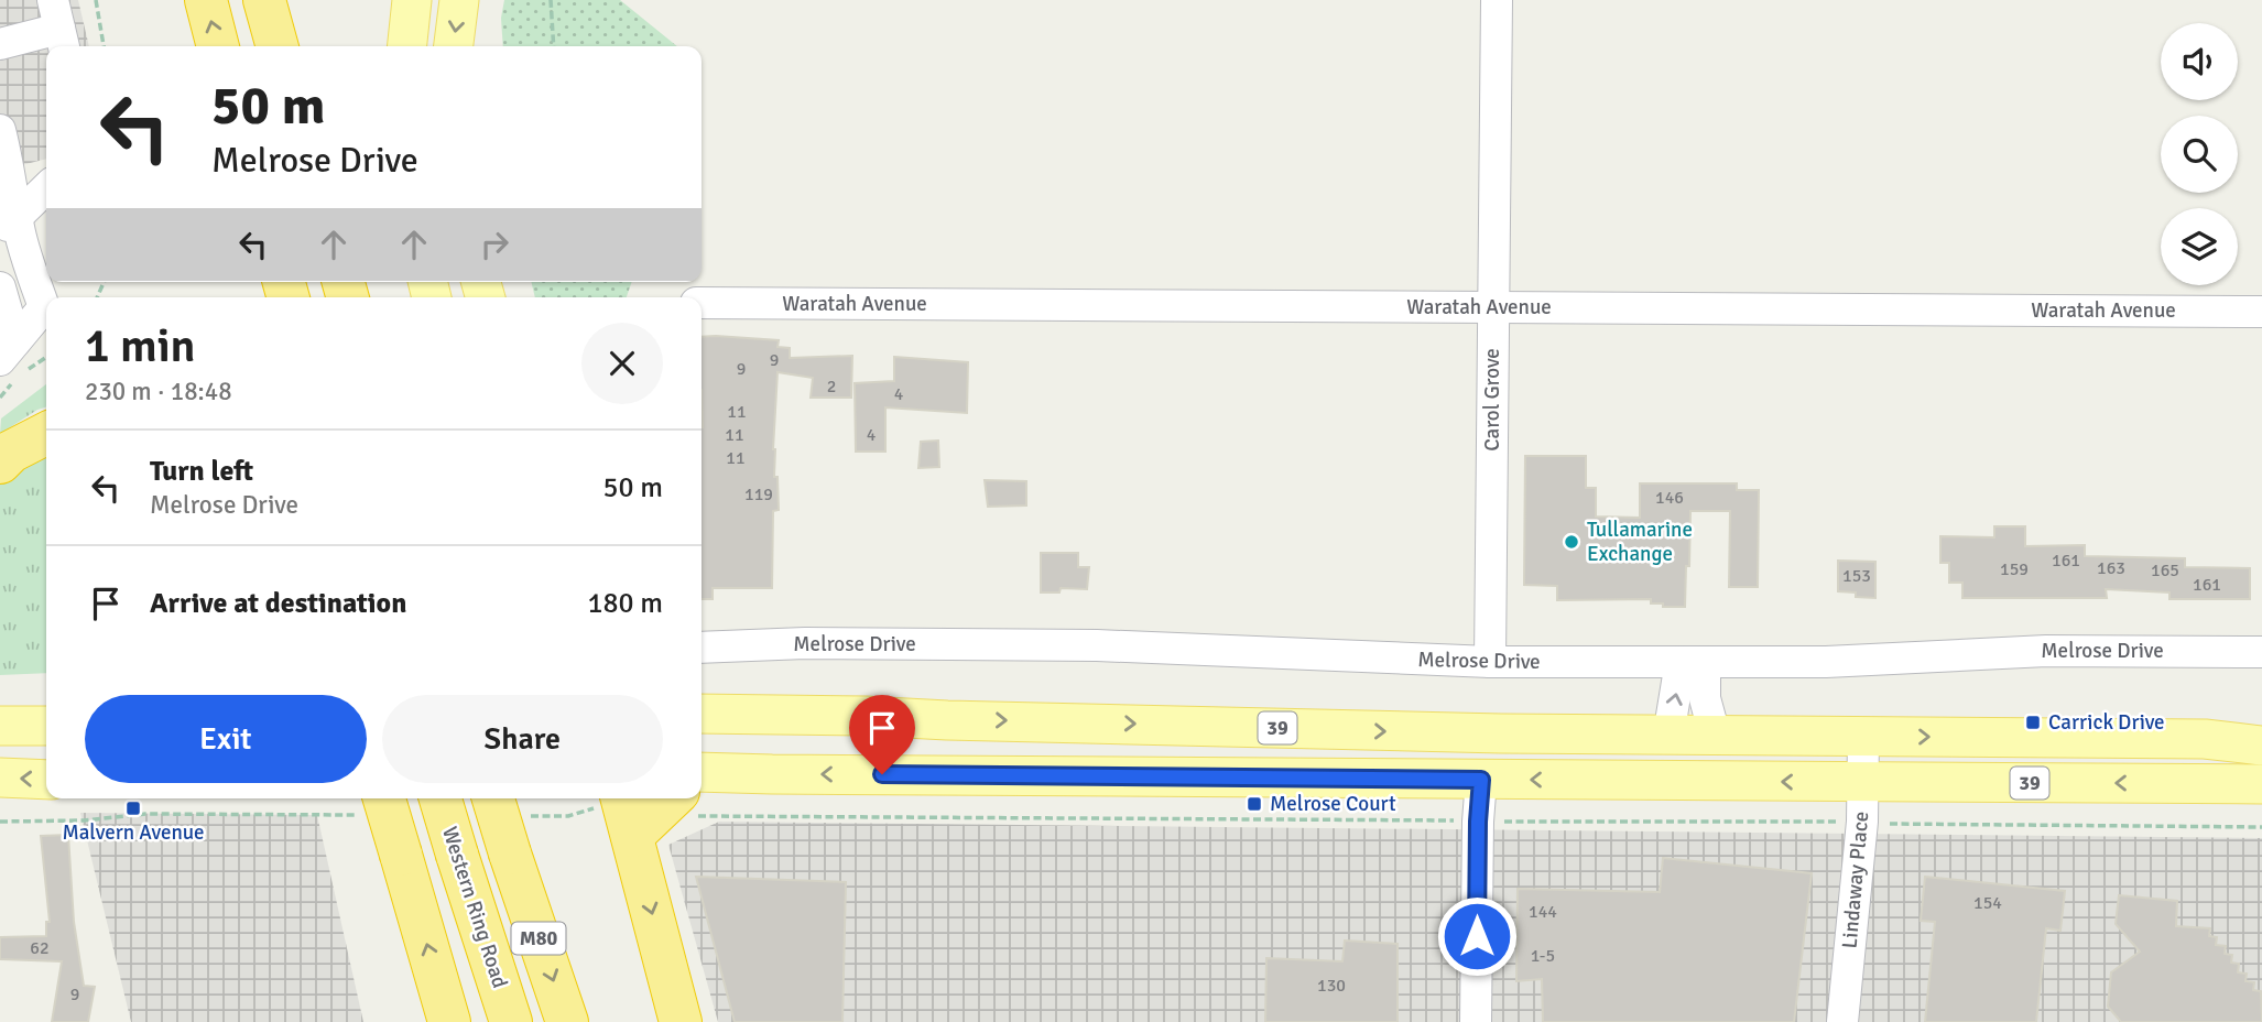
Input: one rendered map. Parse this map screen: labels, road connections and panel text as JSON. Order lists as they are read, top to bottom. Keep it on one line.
{"streets":{"highway":["Western Ring Road","M80"],"main road":["39"],"street":["Waratah Avenue","Carol Grove","Melrose Drive","Lindaway Place"]},"crossings":[["Waratah Avenue","Carol Grove"],["Carol Grove","Melrose Drive"],["39","Lindaway Place"]],"places":{"other":["Tullamarine Exchange"],"transit":["Carrick Drive","Melrose Court","Malvern Avenue"]},"house_numbers":["9","9","2","4","11","11","4","11","119","146","161","163","159","165","153","161","154","144","62","1-5","130","9"],"page":{"turn":["50 m","Melrose Drive"],"heading":["1 min","230 m · 18:48"],"list":[{"name":"Turn left","note":"Melrose Drive","value":"50 m"},{"name":"Arrive at destination","value":"180 m"}],"buttons":["Exit","Share"]}}
